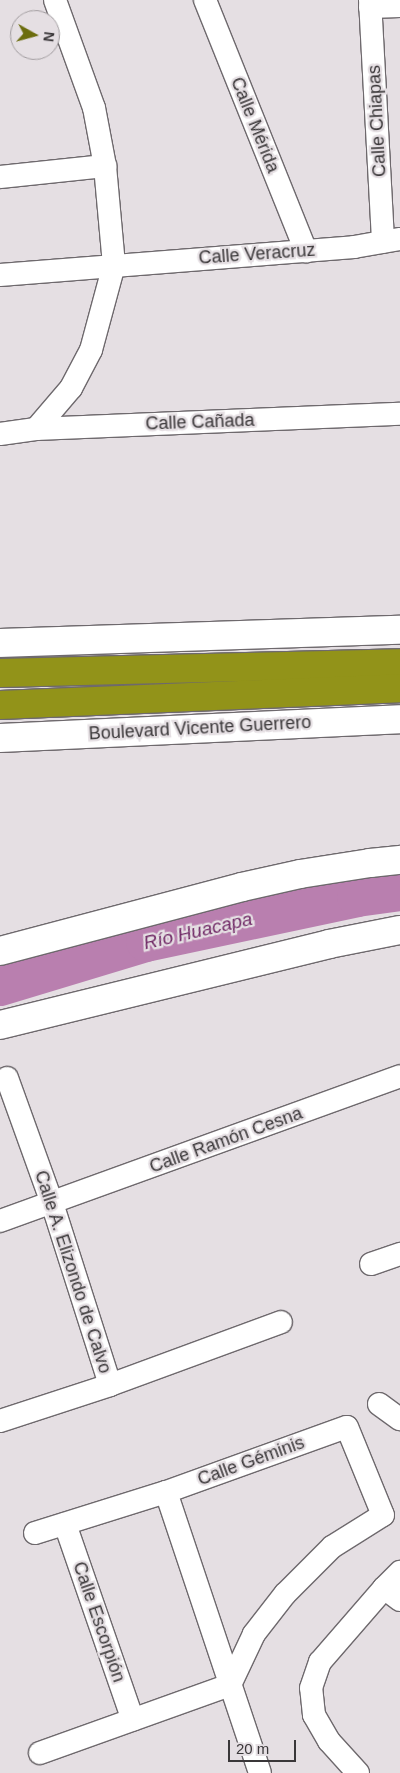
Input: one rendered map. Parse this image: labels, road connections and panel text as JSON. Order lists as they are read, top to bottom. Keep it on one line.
{"streets":{"highway":["Boulevard Vicente Guerrero"],"street":["Calle Chiapas","Calle Mérida","Calle Veracruz","Calle Cañada","Calle Ramón Cesna","Calle A. Elizondo de Calvo","Calle Géminis","Calle Escorpión"]},"crossings":[["Calle Chiapas","Calle Veracruz"],["Calle Mérida","Calle Veracruz"],["Calle Ramón Cesna","Calle A. Elizondo de Calvo"],["Calle Géminis","Calle Escorpión"]],"water":["Río Huacapa"],"scale_bar":"20 m","north":"right"}
